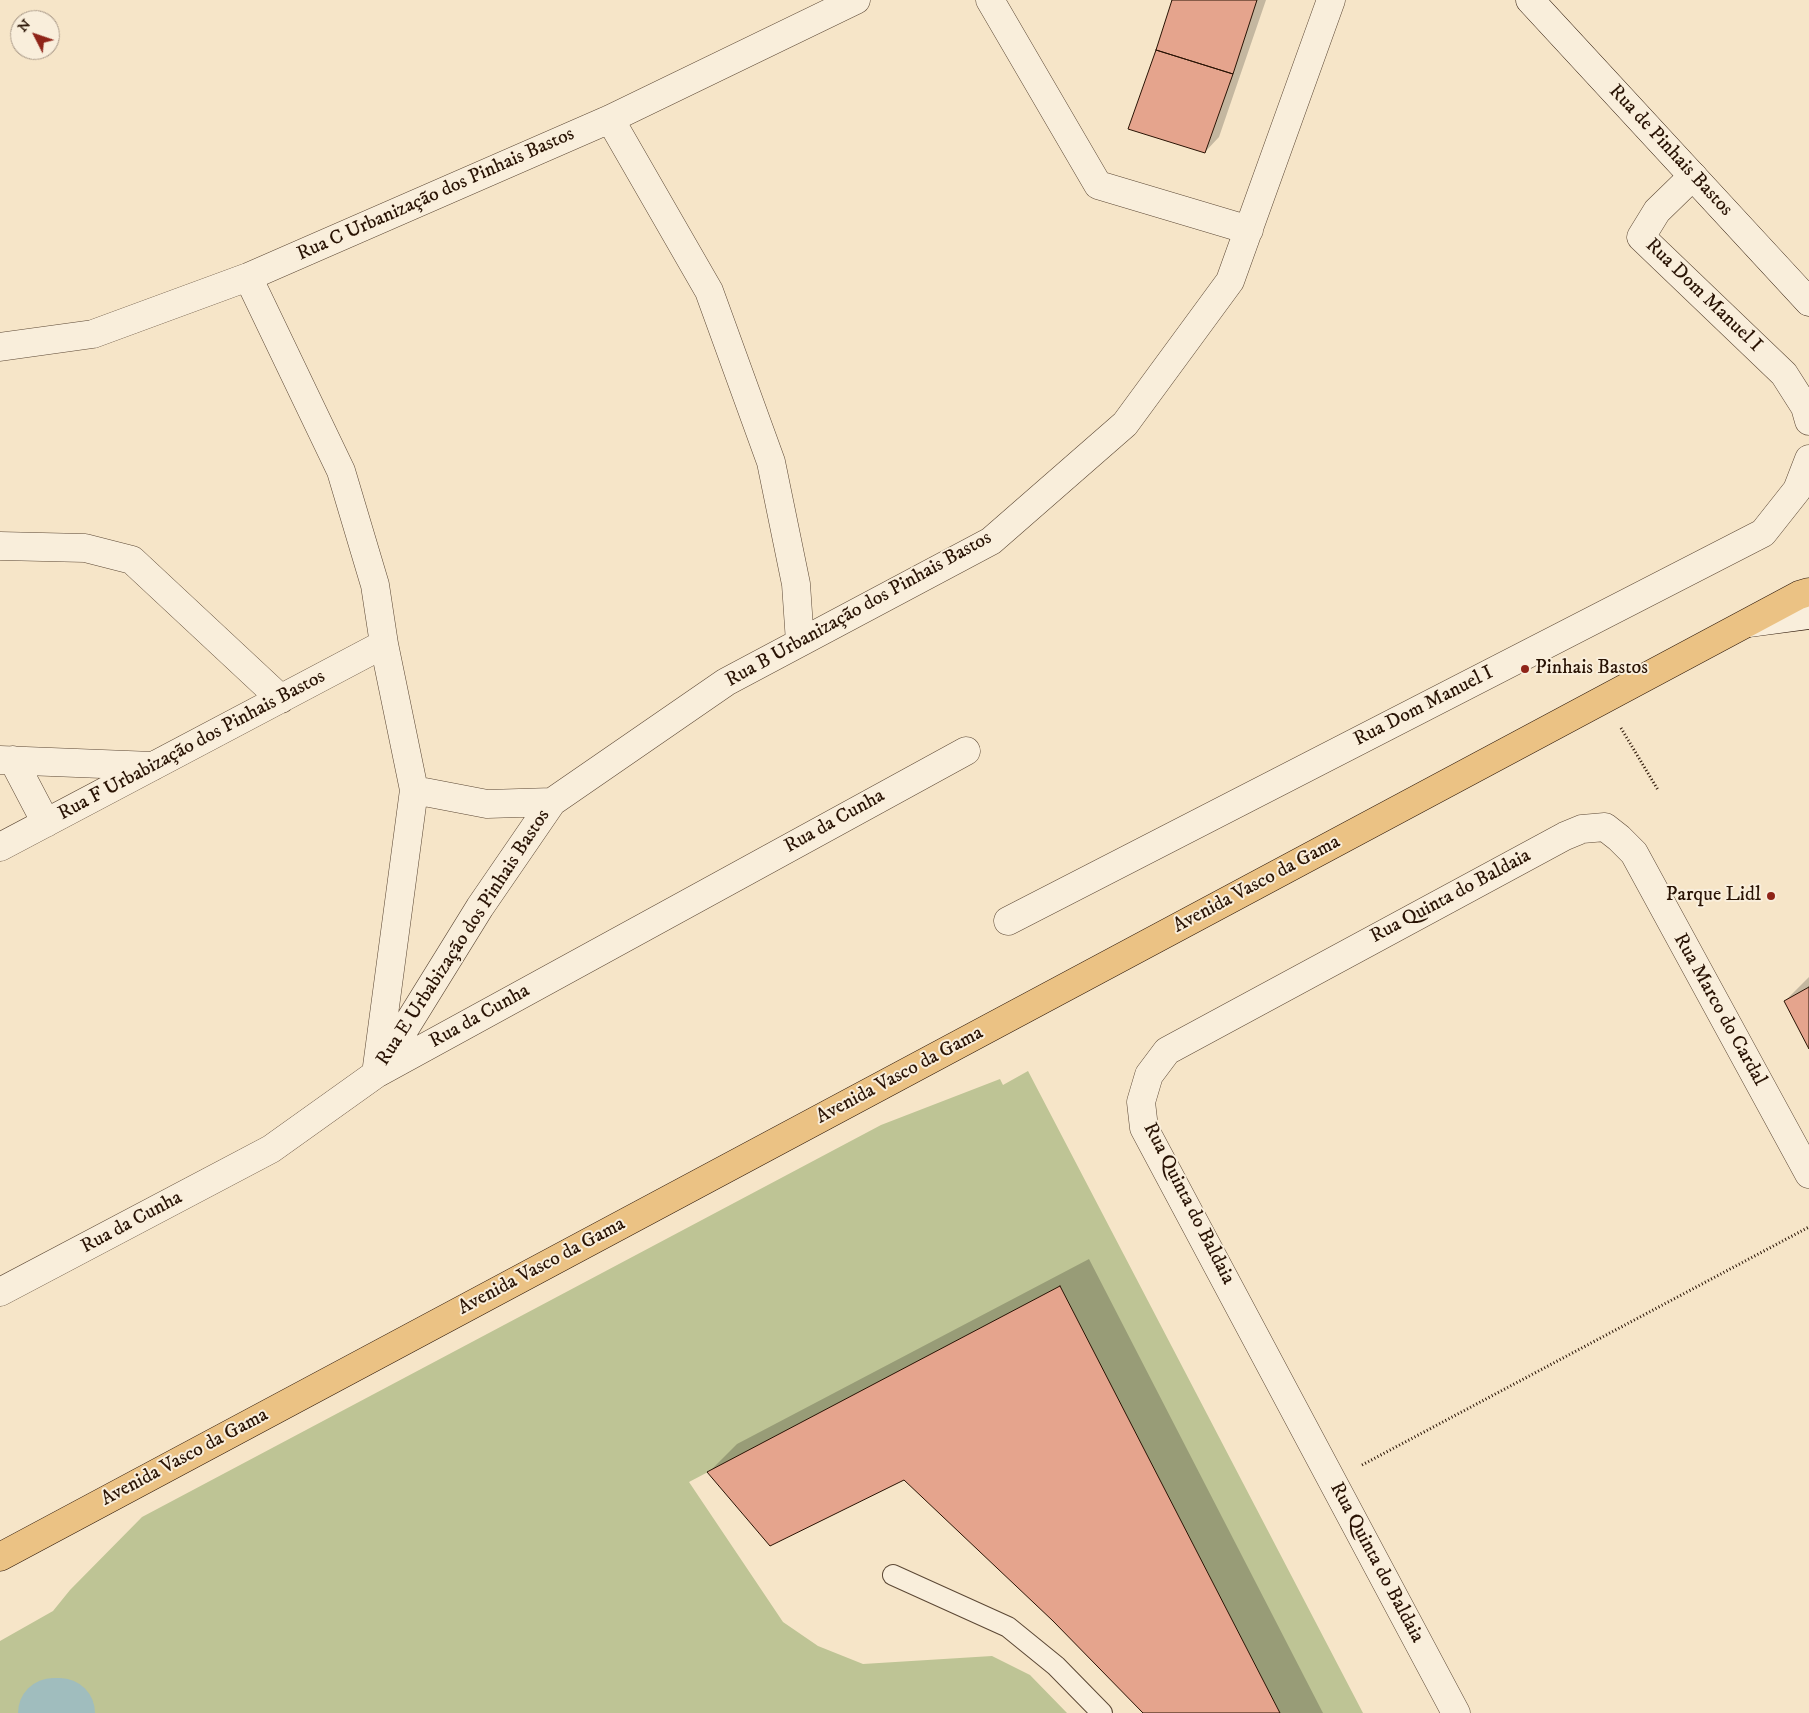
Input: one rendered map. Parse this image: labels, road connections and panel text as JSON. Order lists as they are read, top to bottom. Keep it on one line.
{"streets":{"main road":["Avenida Vasco da Gama"],"street":["Rua de Pinhais Bastos","Rua C Urbanização dos Pinhais Bastos","Rua Dom Manuel I","Rua B Urbanização dos Pinhais Bastos","Rua F Urbabização dos Pinhais Bastos","Rua da Cunha","Rua Quinta do Baldaia","Rua E Urbabização dos Pinhais Bastos","Rua Marco do Cardal"]},"crossings":[["Rua de Pinhais Bastos","Rua Dom Manuel I"],["Rua B Urbanização dos Pinhais Bastos","Rua E Urbabização dos Pinhais Bastos"],["Rua da Cunha","Rua E Urbabização dos Pinhais Bastos"],["Rua Quinta do Baldaia","Rua Marco do Cardal"]],"places":["Pinhais Bastos","Parque Lidl"],"north":"top left"}
